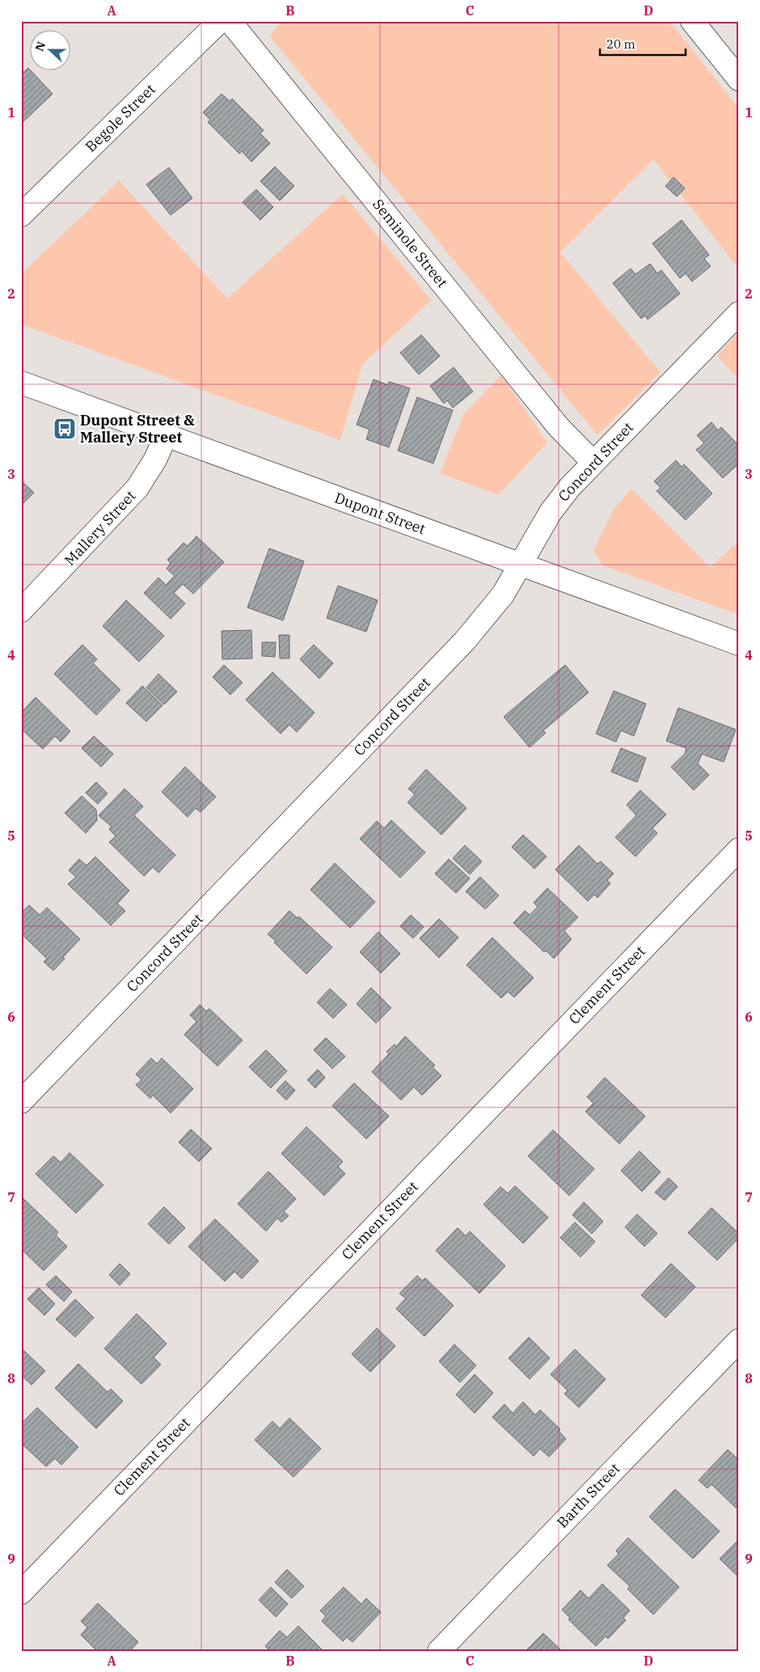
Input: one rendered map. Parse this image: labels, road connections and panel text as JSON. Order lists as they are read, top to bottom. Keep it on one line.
{"streets":{"street":["Begole Street","Seminole Street","Concord Street","Dupont Street","Mallery Street","Clement Street","Barth Street"]},"crossings":[["Seminole Street","Concord Street"],["Concord Street","Dupont Street"],["Dupont Street","Mallery Street"]],"places":{"bus stop":["Dupont Street & Mallery Street"]},"scale_bar":"20 m","north":"left","grid":{"columns":["A","B","C","D"],"rows":["1","2","3","4","5","6","7","8","9"]}}
